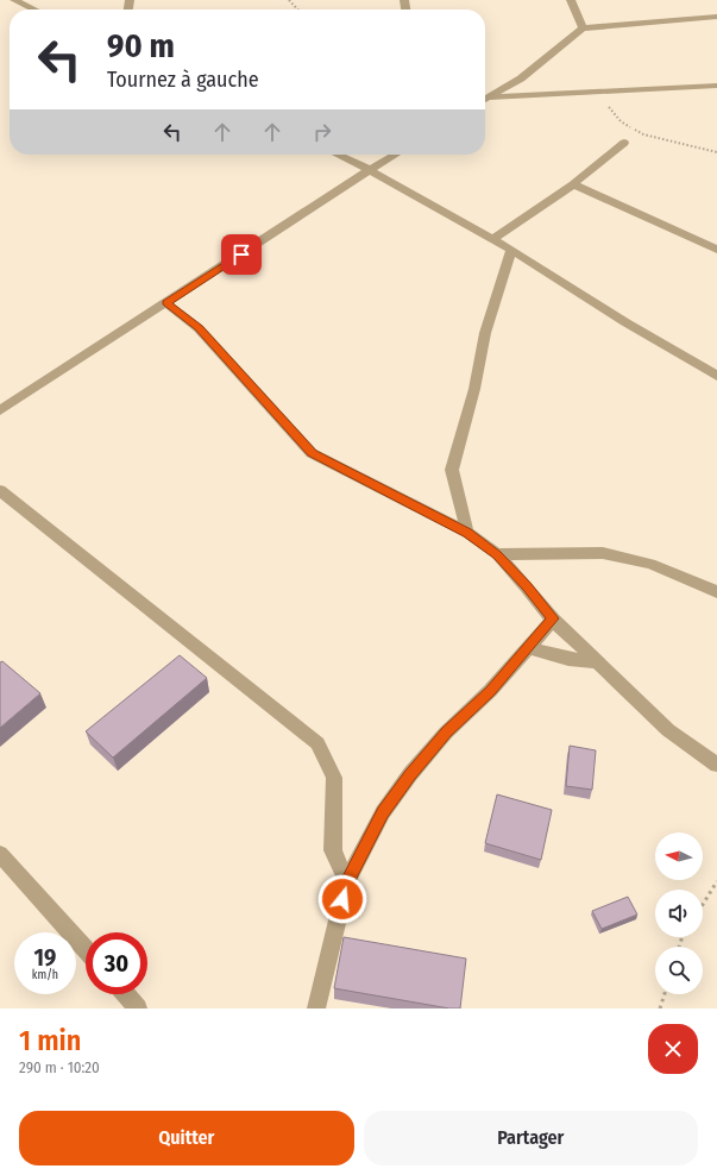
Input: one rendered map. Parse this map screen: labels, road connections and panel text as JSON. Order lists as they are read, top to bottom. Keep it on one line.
{"north":"left","page":{"turn":["90 m","Tournez à gauche"],"speed":"19 km/h","limit":"30","heading":["1 min","290 m · 10:20"],"buttons":["Quitter","Partager"]}}
